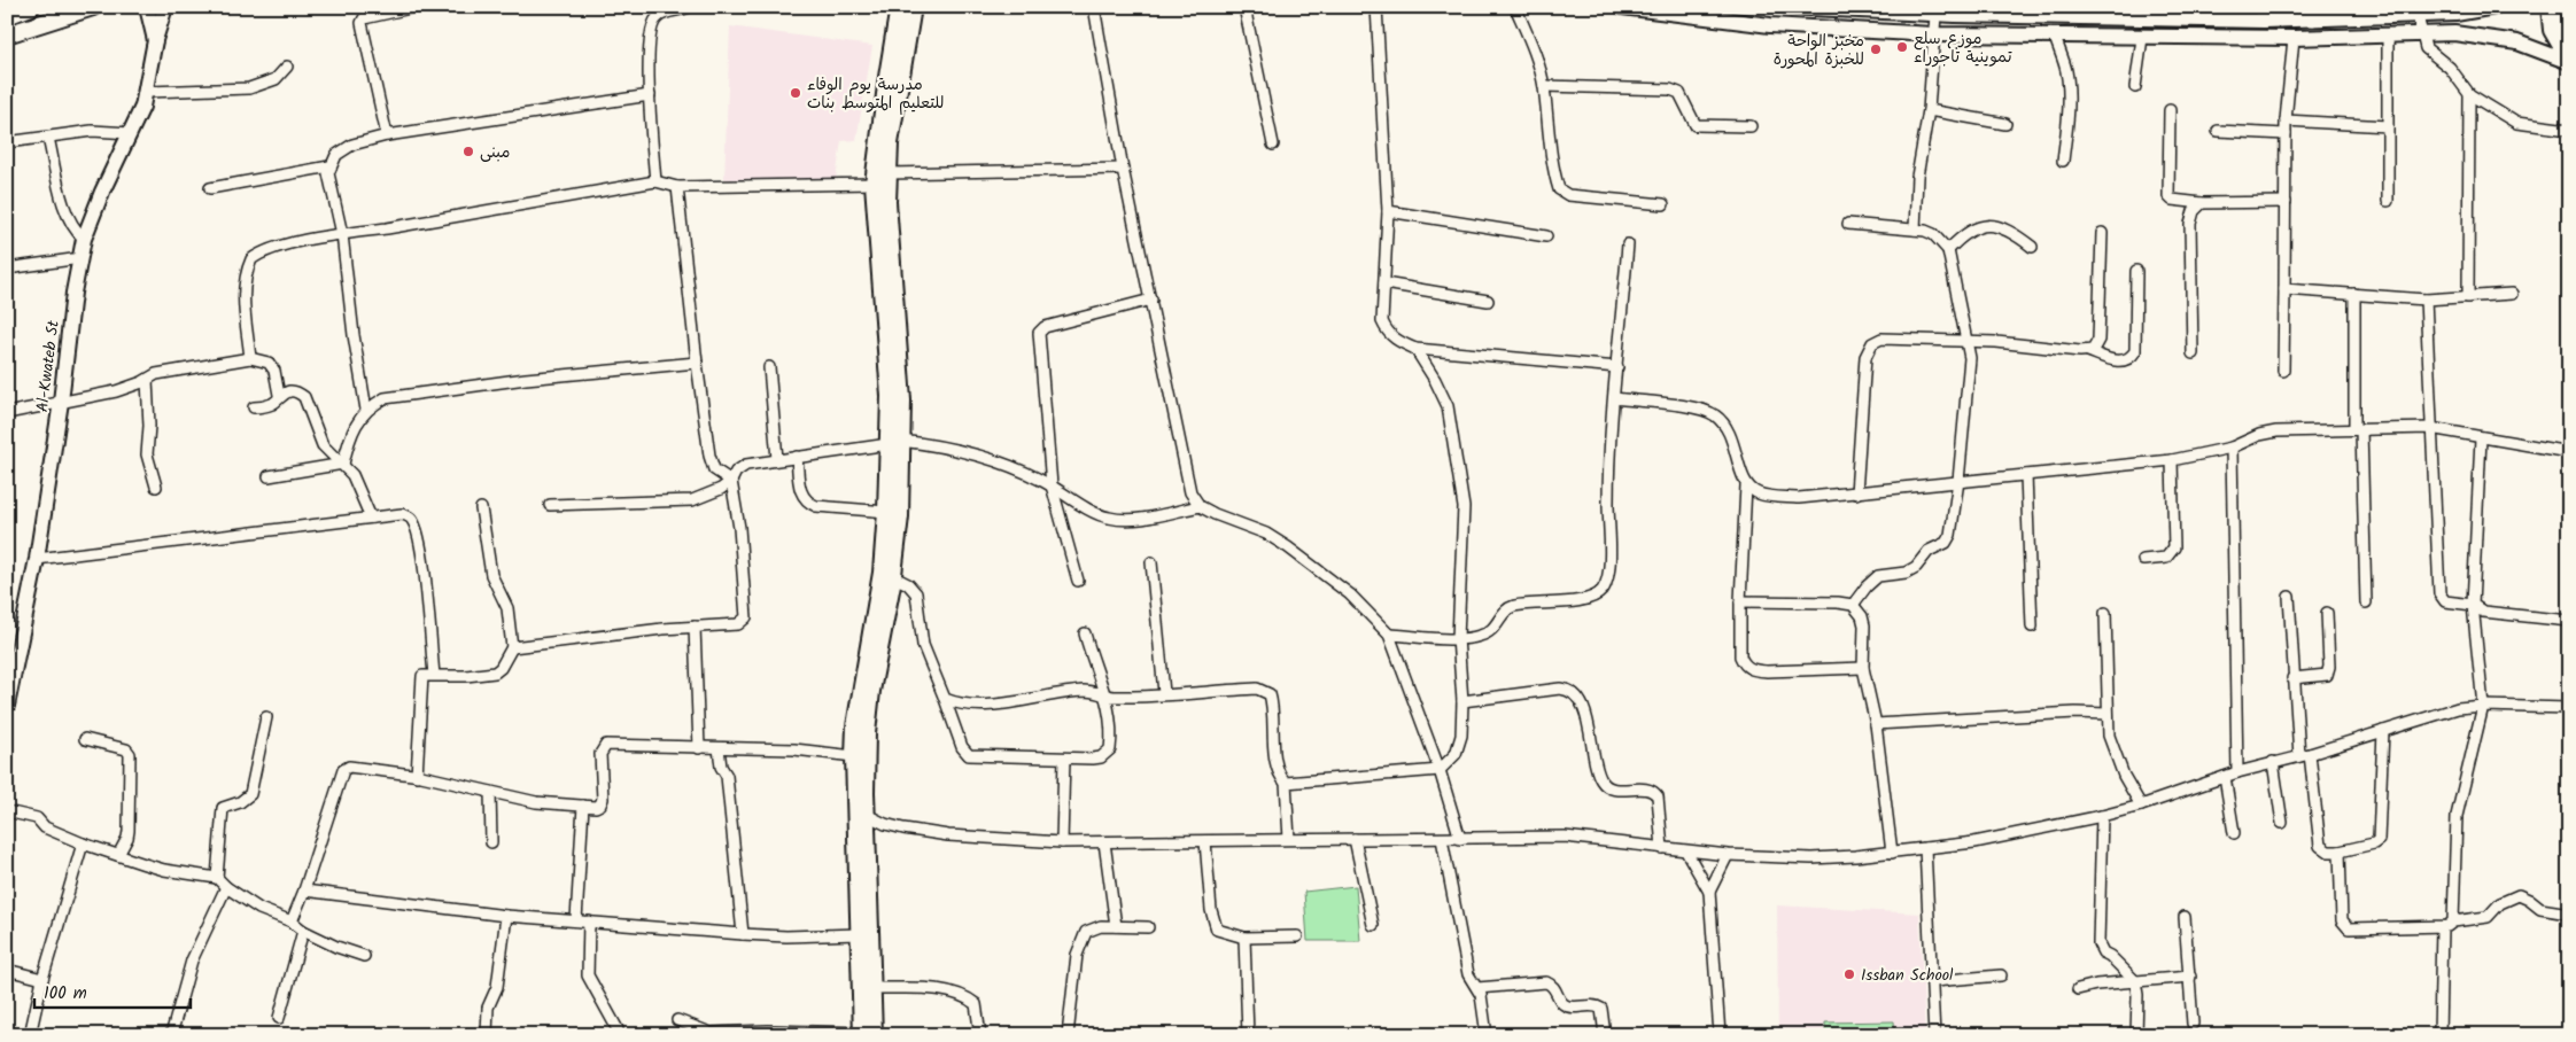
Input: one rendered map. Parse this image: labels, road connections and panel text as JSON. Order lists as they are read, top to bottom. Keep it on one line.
{"streets":{"main road":["Al-Kwateb St"]},"places":["موزع سلع تموينية تاجوراء","مخبز الواحة للخبزة المحورة","مدرسة يوم الوفاء للتعليم المتوسط بنات","مبنى","Issban School"],"scale_bar":"100 m"}
